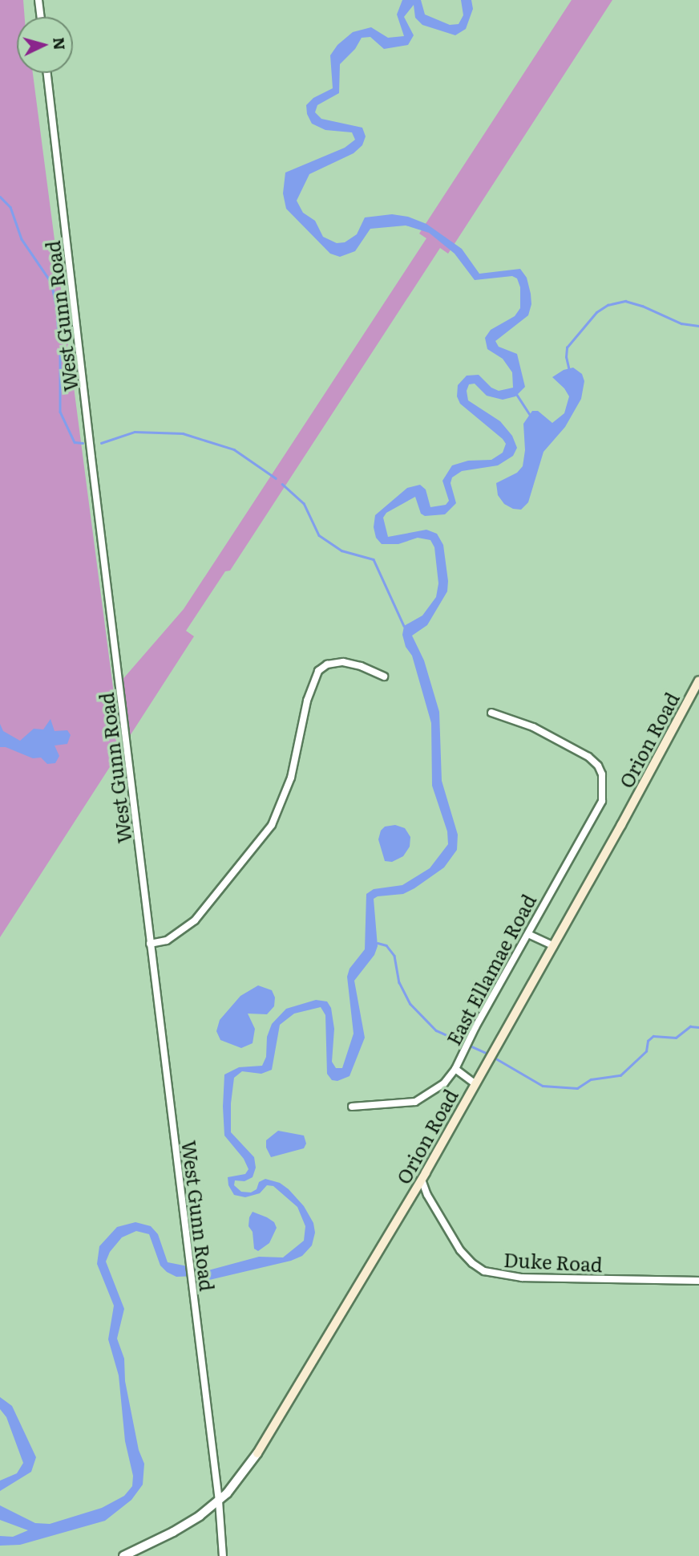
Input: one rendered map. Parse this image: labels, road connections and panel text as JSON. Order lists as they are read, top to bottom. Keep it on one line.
{"streets":{"main road":["Orion Road"],"street":["West Gunn Road","East Ellamae Road","Duke Road"]},"crossings":[["West Gunn Road","Orion Road"],["Orion Road","Duke Road"]],"north":"right"}
